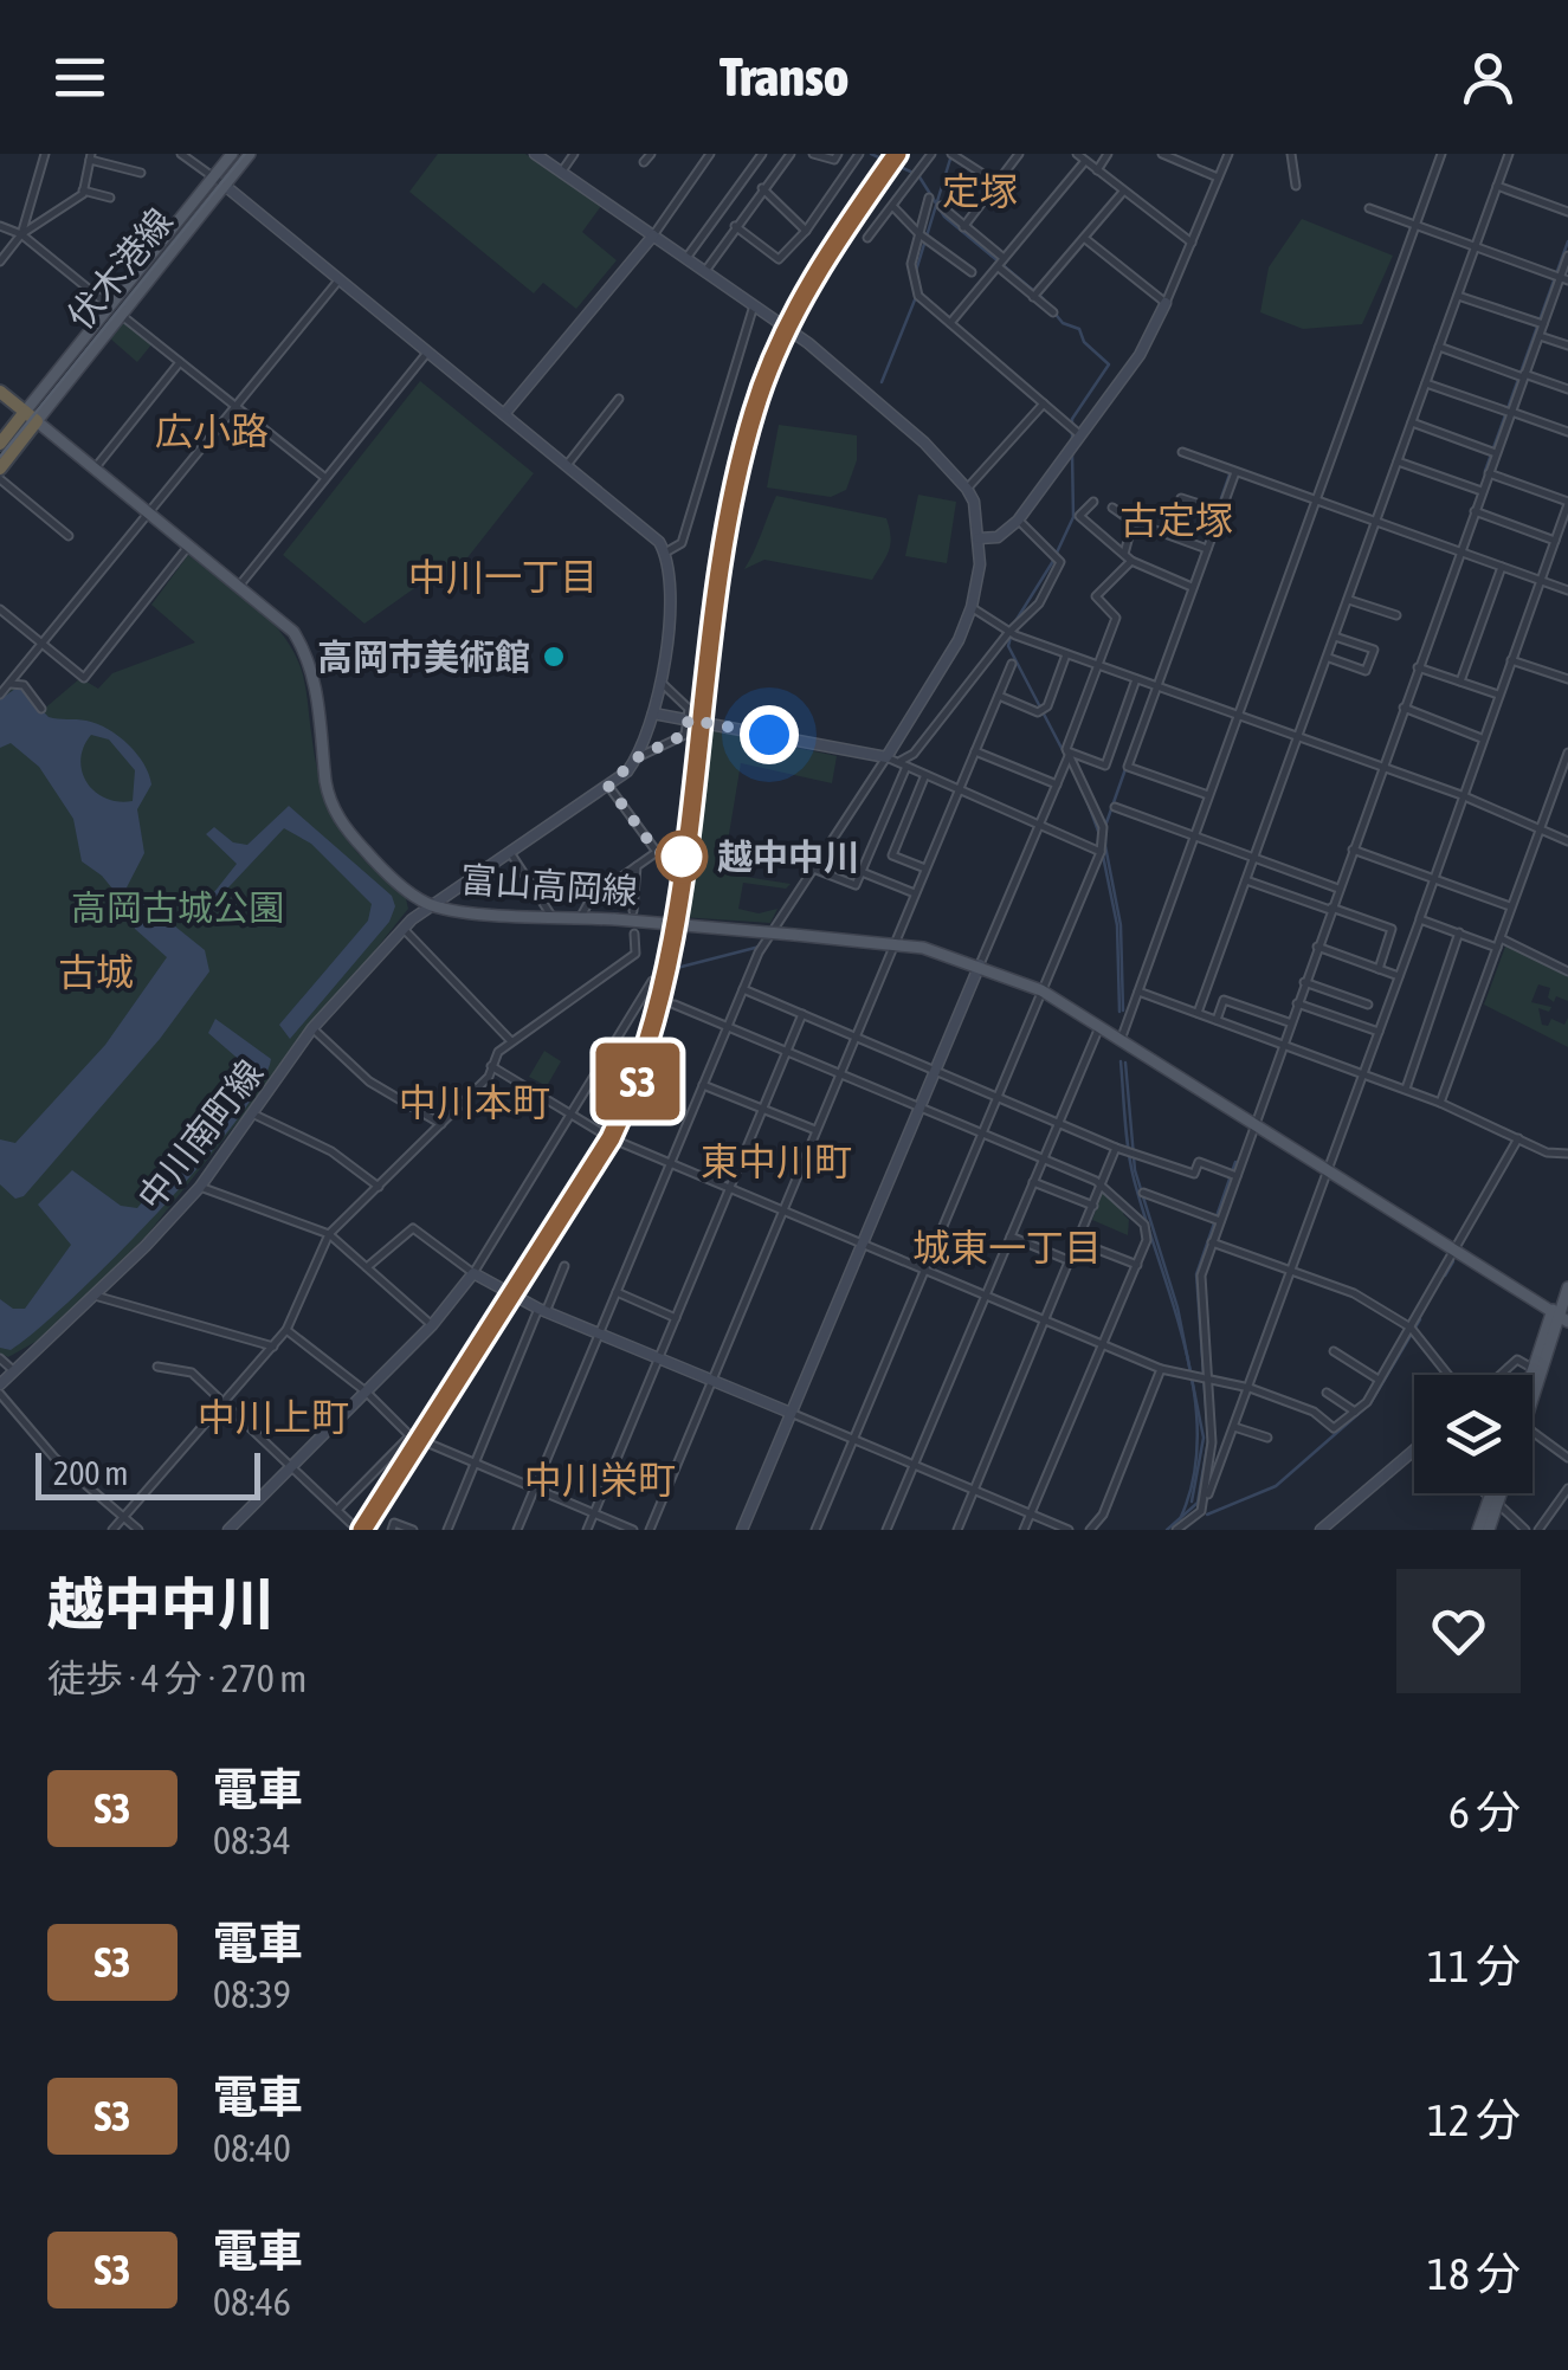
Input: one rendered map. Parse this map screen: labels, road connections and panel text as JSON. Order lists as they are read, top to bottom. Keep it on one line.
{"streets":{"main road":["伏木港線","富山高岡線"],"street":["中川南町線"]},"crossings":[["伏木港線","富山高岡線"],["富山高岡線","中川南町線"]],"districts":["定塚","広小路","古定塚","中川一丁目","古城","中川本町","東中川町","城東一丁目","中川上町","中川栄町"],"parks":["高岡古城公園"],"places":["高岡市美術館","越中中川"],"scale_bar":"200 m","page":{"header":"Transo","on_map":"S3","scale":"200 m","heading":["越中中川","徒歩 · 4 分 · 270 m"],"list":[{"mark":"S3","name":"電車","note":"08:34","value":"6 分"},{"mark":"S3","name":"電車","note":"08:39","value":"11 分"},{"mark":"S3","name":"電車","note":"08:40","value":"12 分"},{"mark":"S3","name":"電車","note":"08:46","value":"18 分"}]}}
